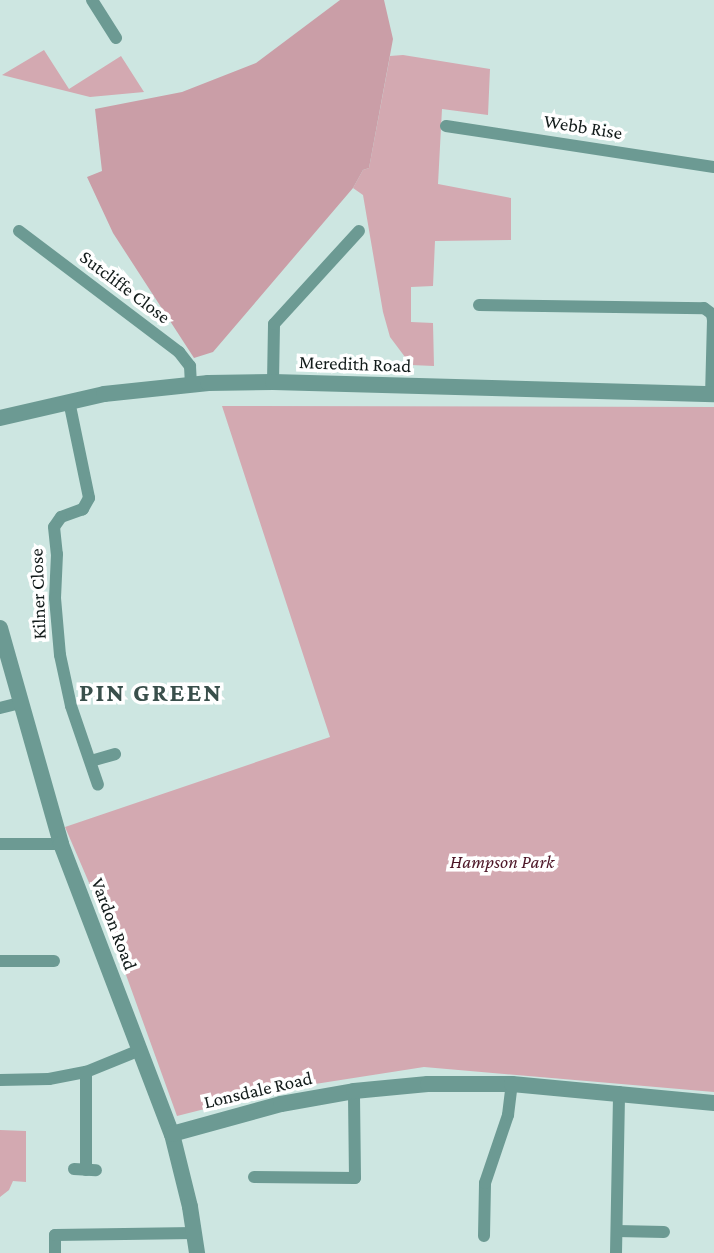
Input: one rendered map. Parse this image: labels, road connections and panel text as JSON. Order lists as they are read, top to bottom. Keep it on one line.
{"streets":{"street":["Webb Rise","Sutcliffe Close","Meredith Road","Kilner Close","Vardon Road","Lonsdale Road"]},"crossings":[["Sutcliffe Close","Meredith Road"],["Meredith Road","Kilner Close"],["Vardon Road","Lonsdale Road"]],"districts":["PIN GREEN"],"parks":["Hampson Park"]}
